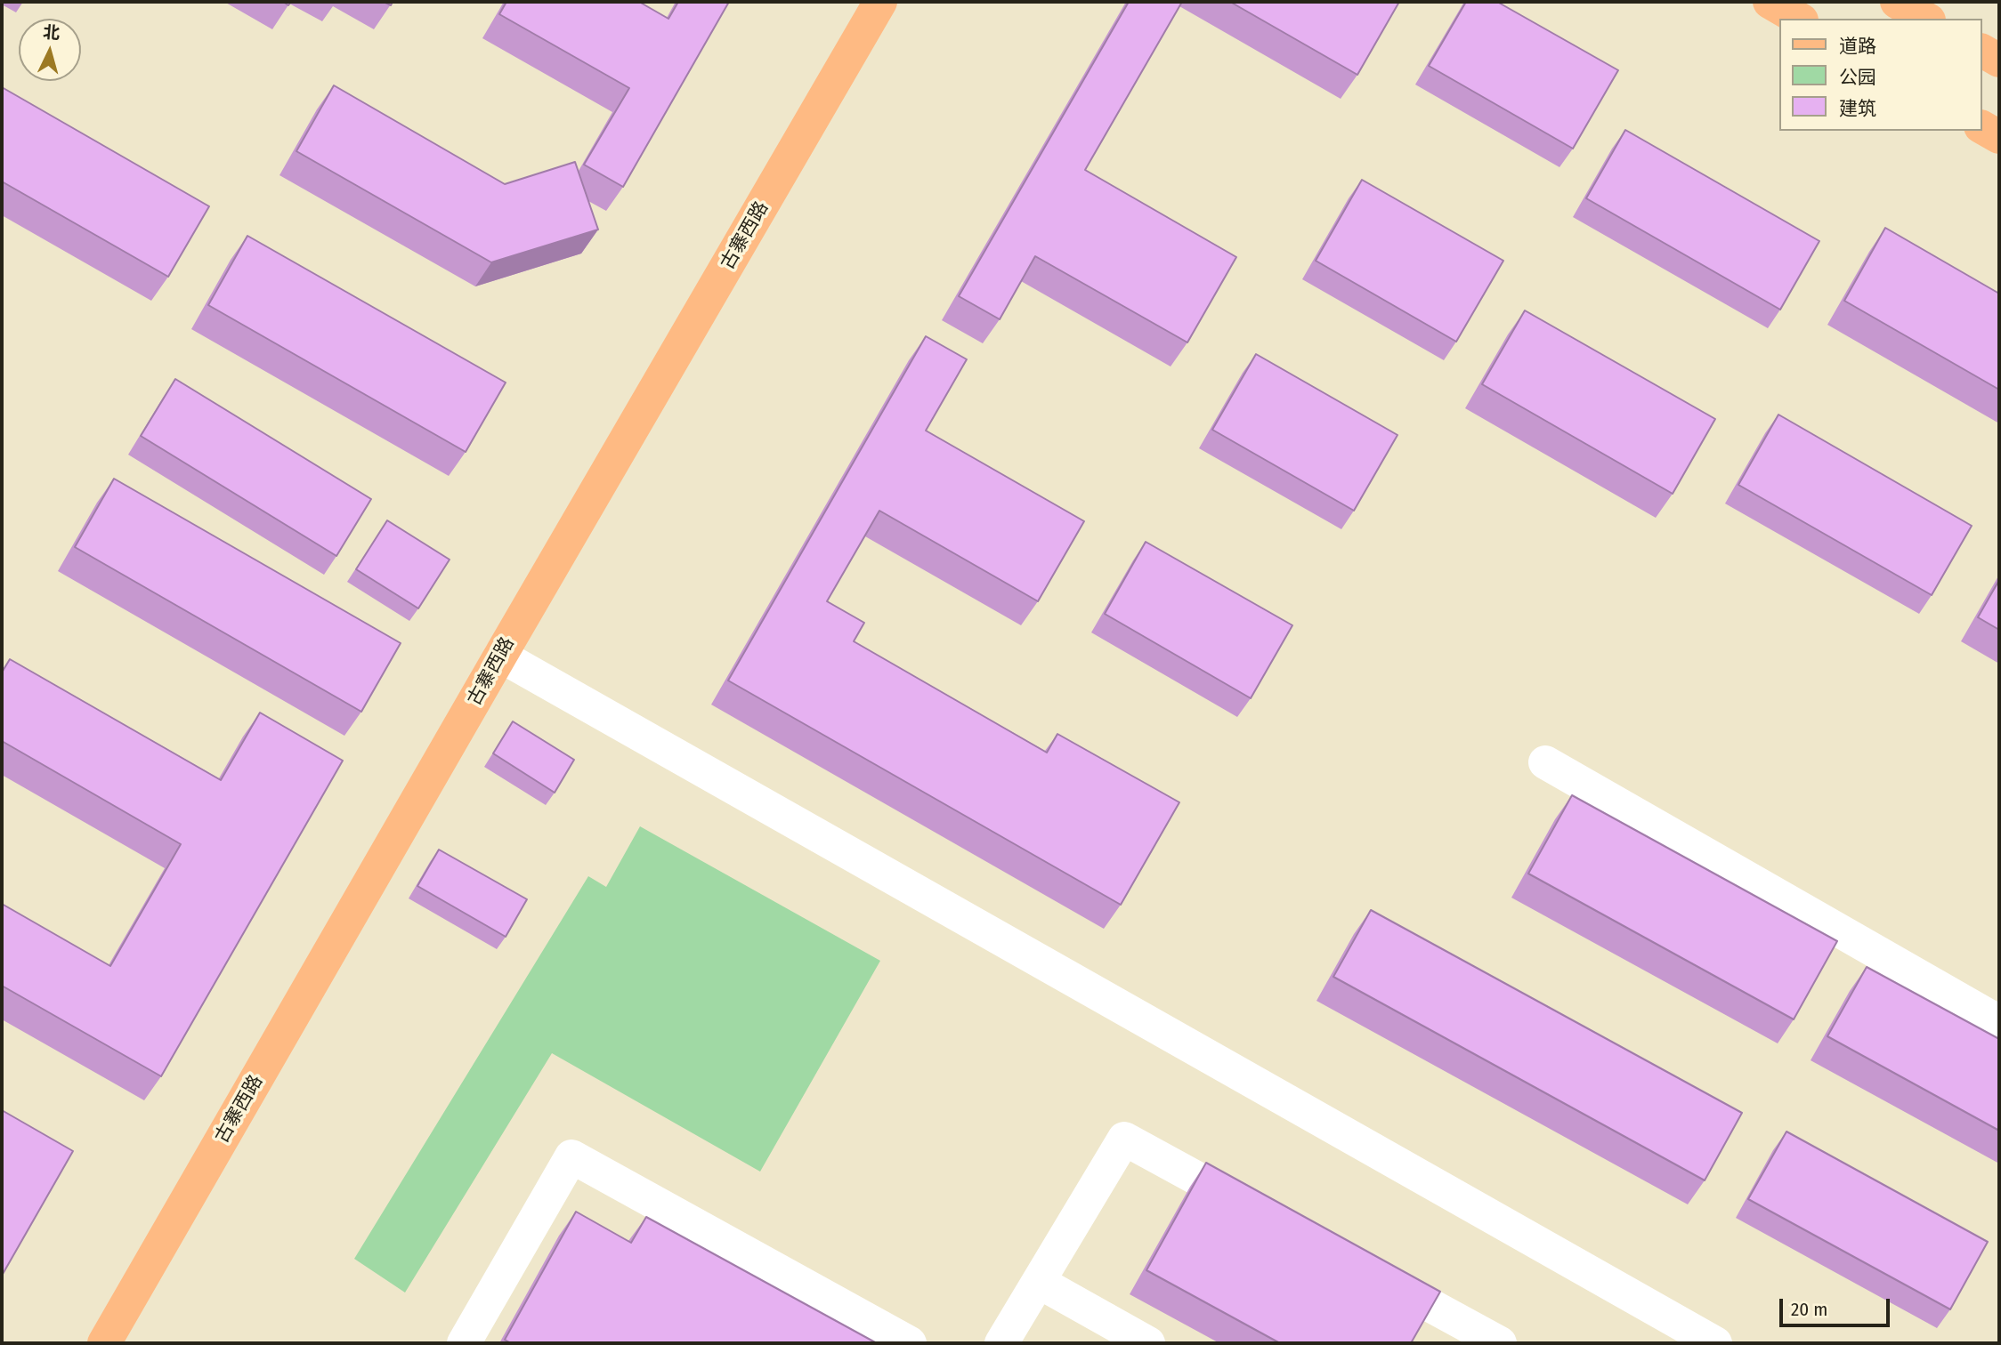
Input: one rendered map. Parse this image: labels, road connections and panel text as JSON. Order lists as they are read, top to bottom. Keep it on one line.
{"streets":{"main road":["古寨西路"]},"legend":["道路","公园","建筑"],"scale_bar":"20 m","north":"top"}
